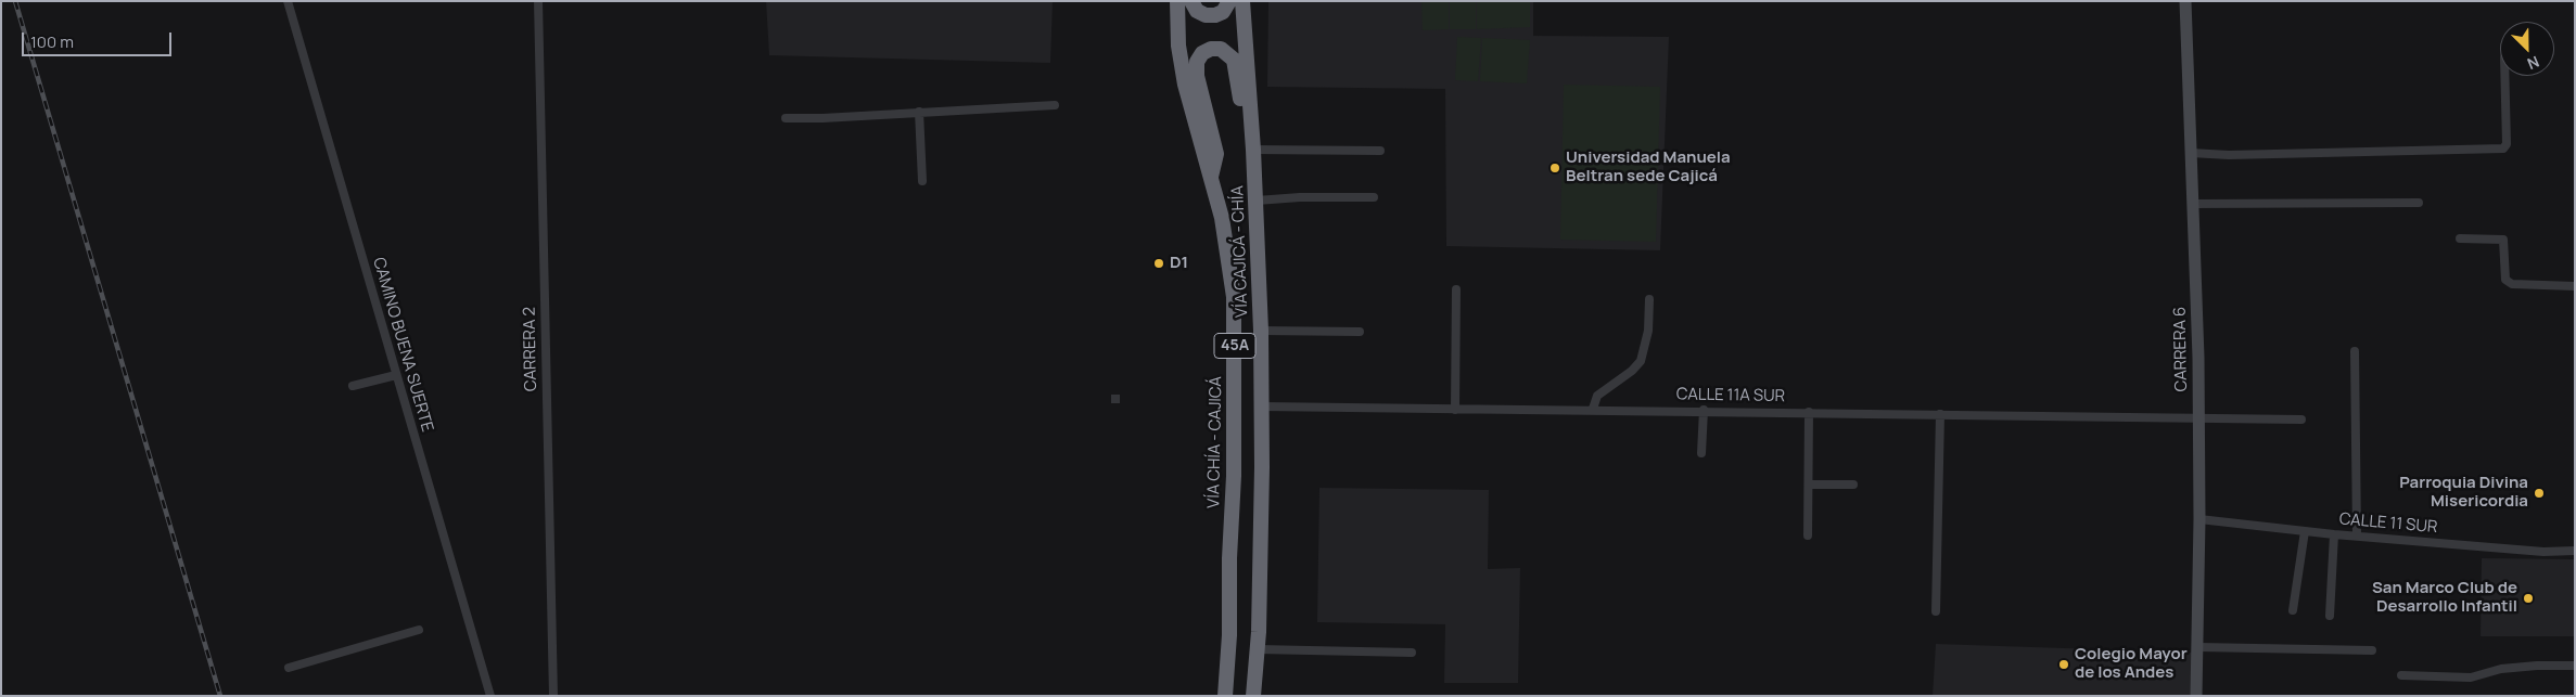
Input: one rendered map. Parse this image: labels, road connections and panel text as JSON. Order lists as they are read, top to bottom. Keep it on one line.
{"streets":{"highway":["VÍA CAJICÁ - CHÍA","45A","VÍA CHÍA - CAJICÁ"],"main road":["CARRERA 6"],"street":["CAMINO BUENA SUERTE","CARRERA 2","CALLE 11A SUR","CALLE 11 SUR"]},"crossings":[["VÍA CAJICÁ - CHÍA","CALLE 11A SUR"],["CARRERA 6","CALLE 11A SUR"],["CARRERA 6","CALLE 11 SUR"]],"places":["Universidad Manuela Beltran sede Cajicá","D1","Parroquia Divina Misericordia","San Marco Club de Desarrollo Infantil","Colegio Mayor de los Andes"],"scale_bar":"100 m","north":"bottom right"}
